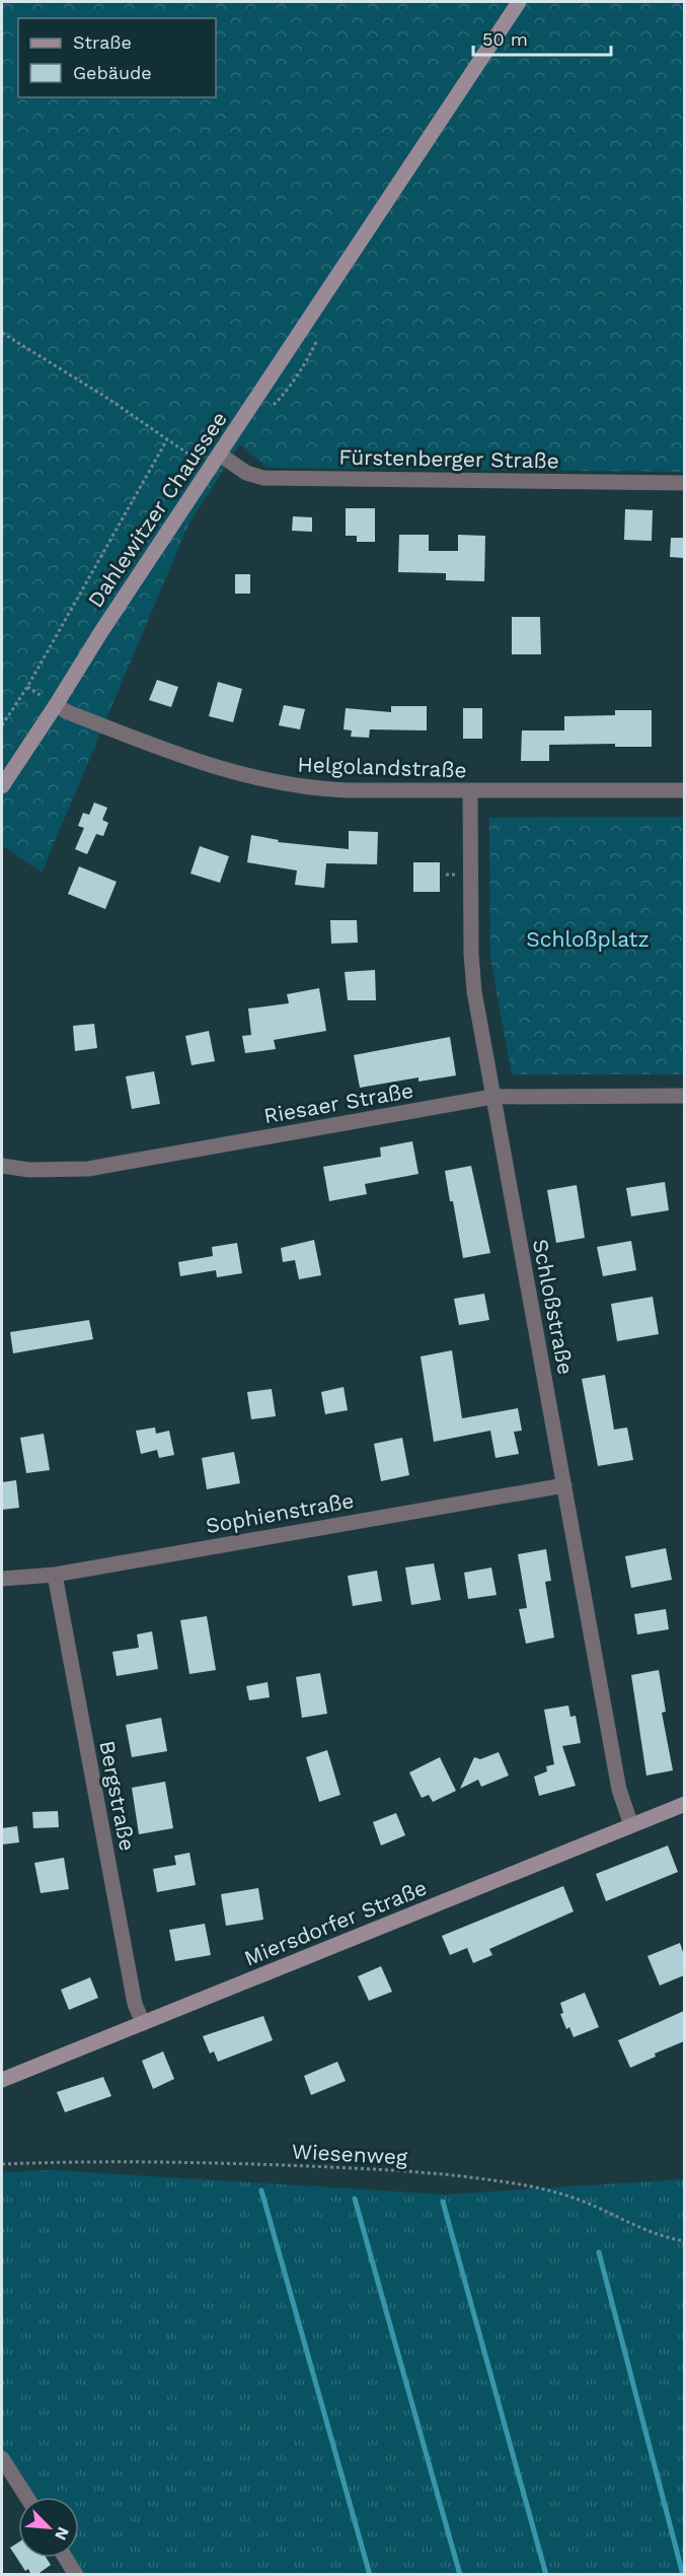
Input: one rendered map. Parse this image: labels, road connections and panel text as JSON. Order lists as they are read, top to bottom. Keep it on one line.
{"streets":{"main road":["Dahlewitzer Chaussee","Miersdorfer Straße"],"street":["Fürstenberger Straße","Helgolandstraße","Riesaer Straße","Schloßstraße","Sophienstraße","Bergstraße"],"path":["Wiesenweg"]},"crossings":[["Fürstenberger Straße","Dahlewitzer Chaussee"],["Dahlewitzer Chaussee","Helgolandstraße"],["Helgolandstraße","Schloßstraße"],["Riesaer Straße","Schloßstraße"],["Schloßstraße","Sophienstraße"],["Schloßstraße","Miersdorfer Straße"],["Sophienstraße","Bergstraße"],["Bergstraße","Miersdorfer Straße"]],"parks":["Schloßplatz"],"legend":["Straße","Gebäude"],"scale_bar":"50 m","north":"bottom right"}
